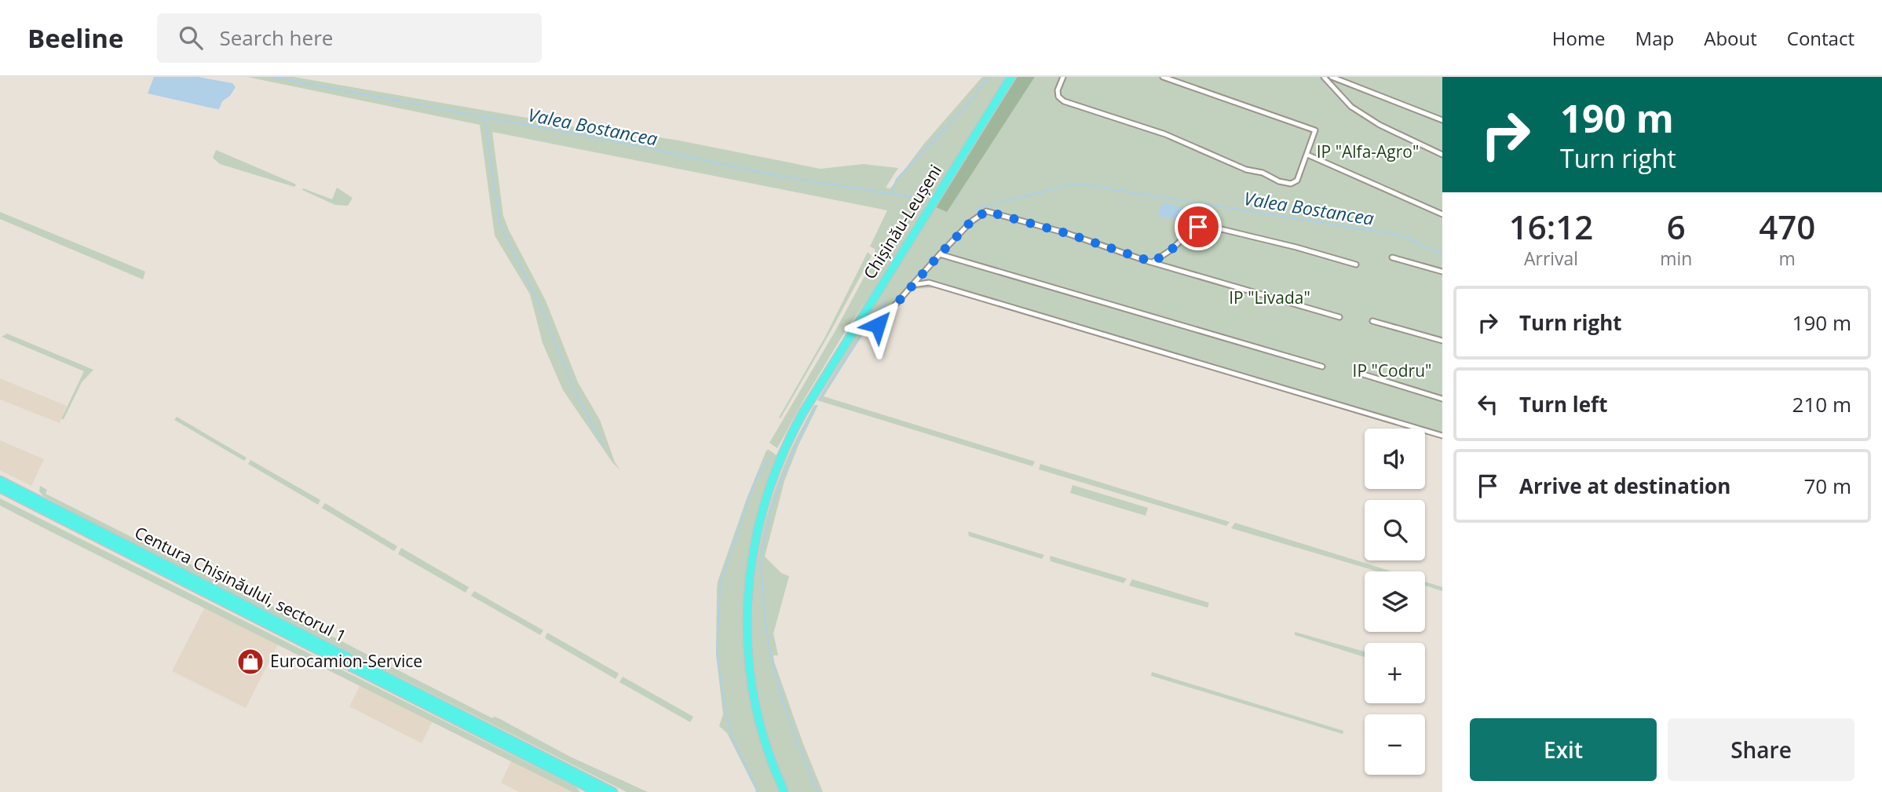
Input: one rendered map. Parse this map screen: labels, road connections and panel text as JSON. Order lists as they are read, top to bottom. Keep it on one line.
{"streets":{"highway":["Chișinău-Leușeni","Centura Chișinăului, sectorul 1"]},"water":["Valea Bostancea"],"parks":["IP \"Alfa-Agro\"","IP \"Livada\"","IP \"Codru\""],"places":{"shop":["Eurocamion-Service"]},"page":{"header":"Beeline","search":"Search here","nav":["Home","Map","About","Contact"],"turn":["190 m","Turn right"],"eta":["16:12","Arrival","6","min","470","m"],"list":[{"name":"Turn right","value":"190 m"},{"name":"Turn left","value":"210 m"},{"name":"Arrive at destination","value":"70 m"}],"map_buttons":["+","−"],"buttons":["Exit","Share"]}}
